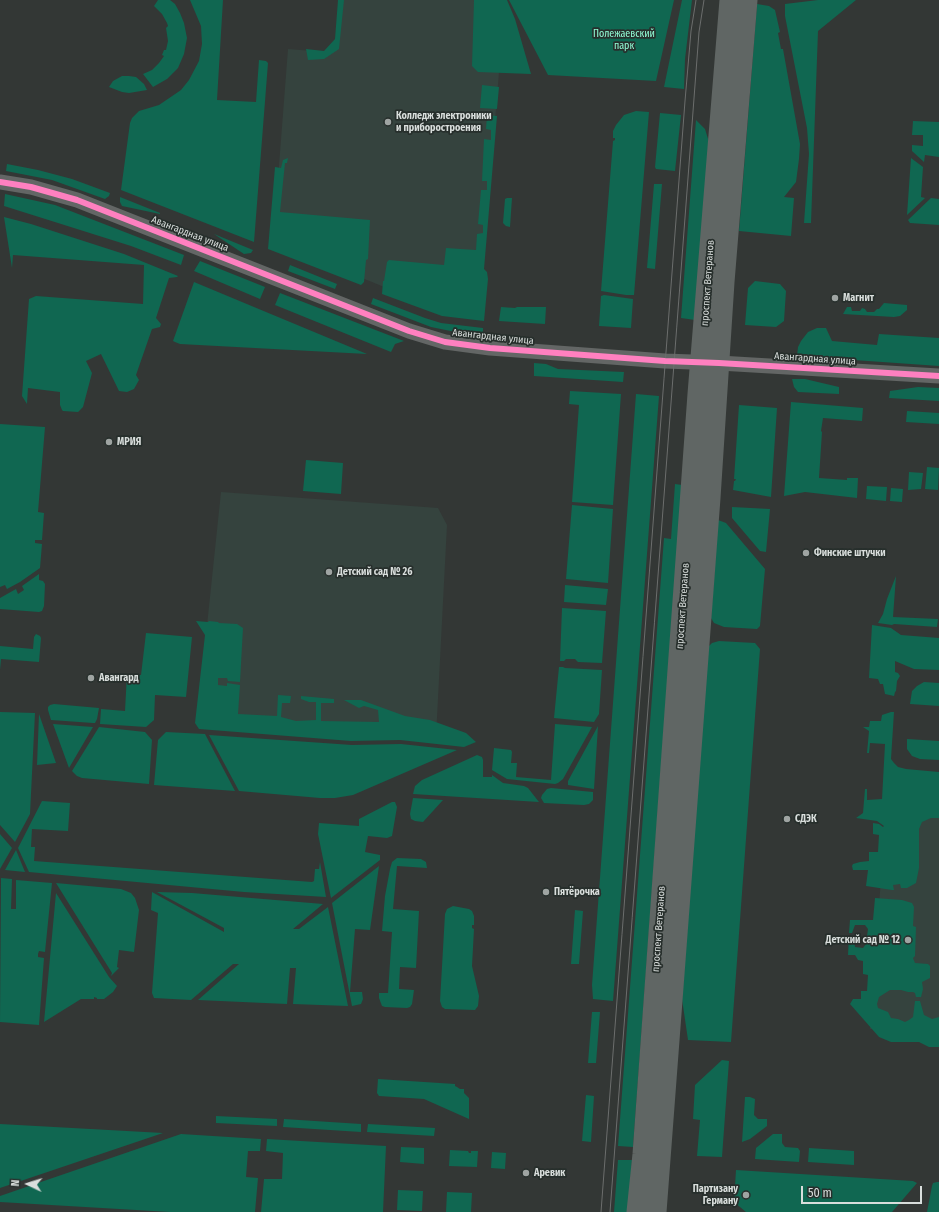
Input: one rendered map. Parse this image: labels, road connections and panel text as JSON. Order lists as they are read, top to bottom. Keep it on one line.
{"streets":{"main road":["проспект Ветеранов"],"street":["Авангардная улица"]},"crossings":[["Авангардная улица","проспект Ветеранов"]],"parks":["Полежаевский парк"],"places":["Колледж электроники и приборостроения","Магнит","МРИЯ","Финские штучки","Детский сад № 26","Авангард","СДЭК","Пятёрочка","Детский сад № 12","Аревик","Партизану Герману"],"scale_bar":"50 m","north":"left"}
